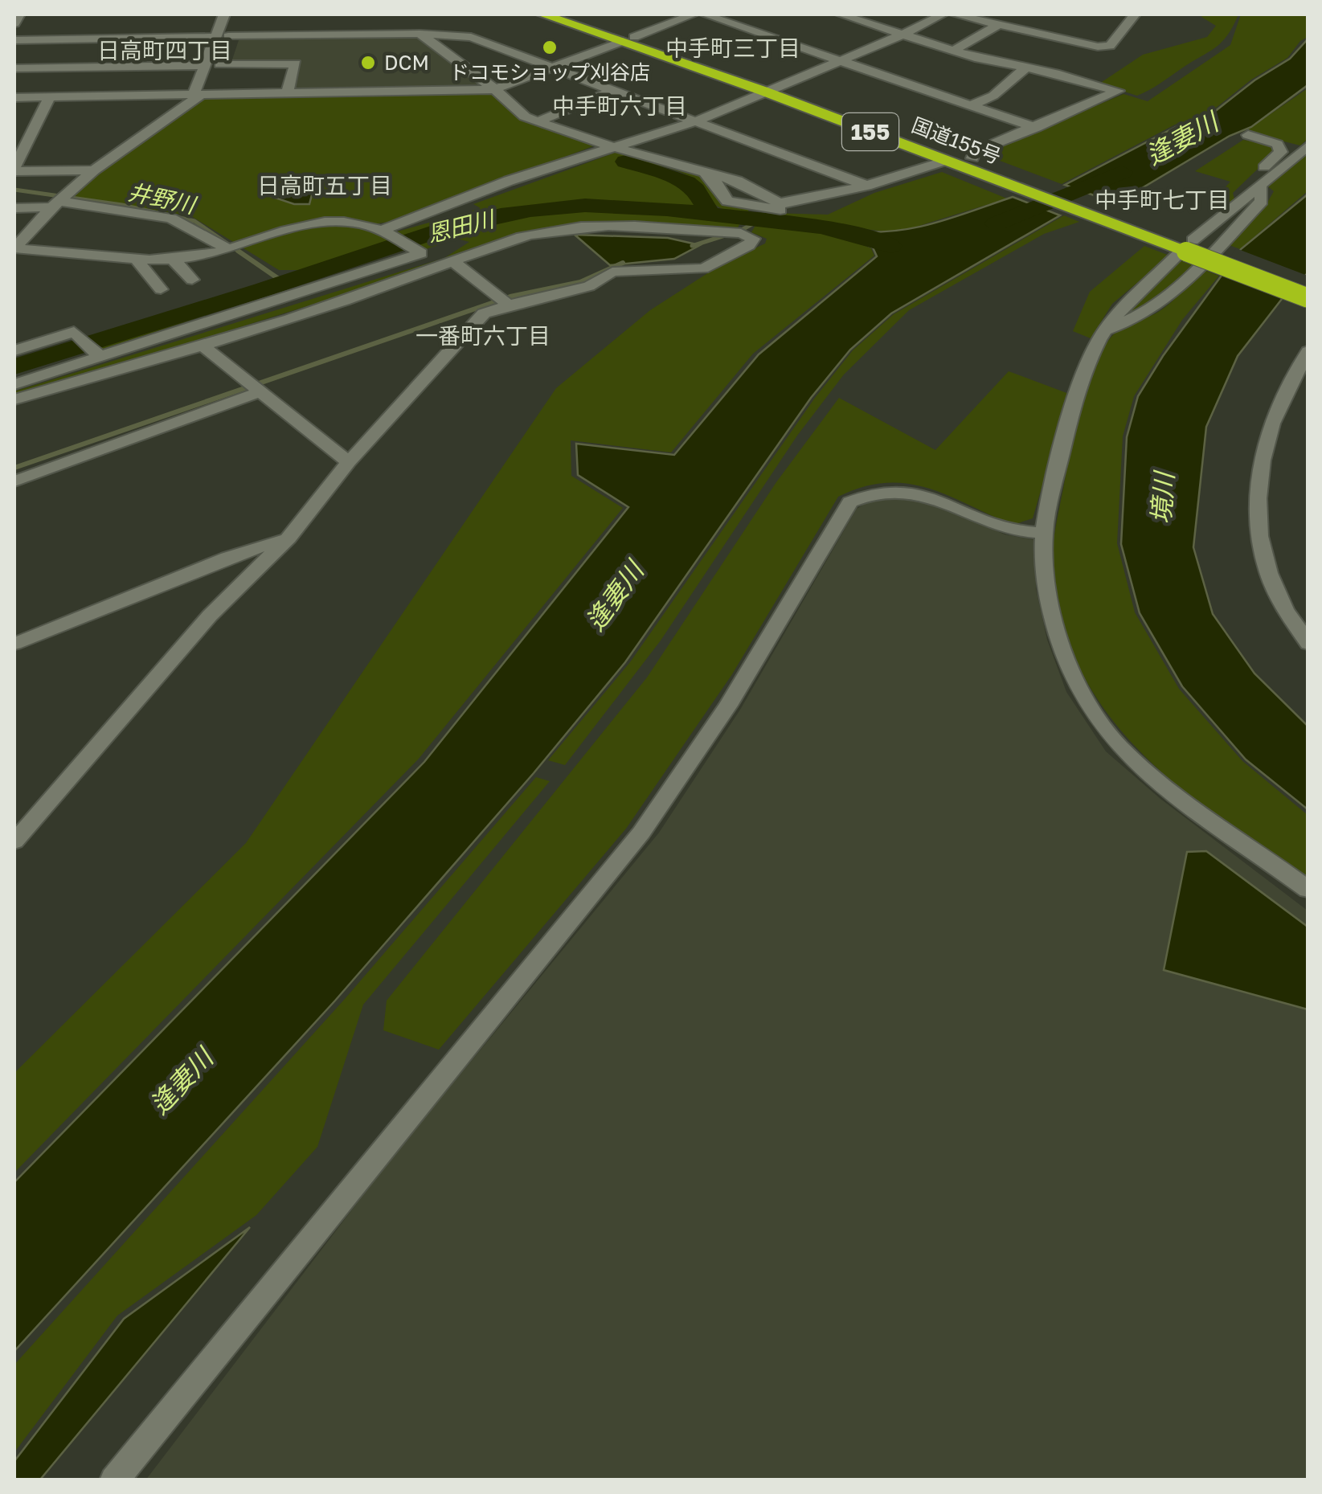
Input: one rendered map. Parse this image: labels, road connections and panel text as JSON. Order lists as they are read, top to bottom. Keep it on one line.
{"streets":{"highway":["155","国道155号"]},"districts":["中手町三丁目","日高町四丁目","中手町六丁目","日高町五丁目","中手町七丁目","一番町六丁目"],"water":["逢妻川","井野川","恩田川","境川"],"places":["ドコモショップ刈谷店","DCM"]}
